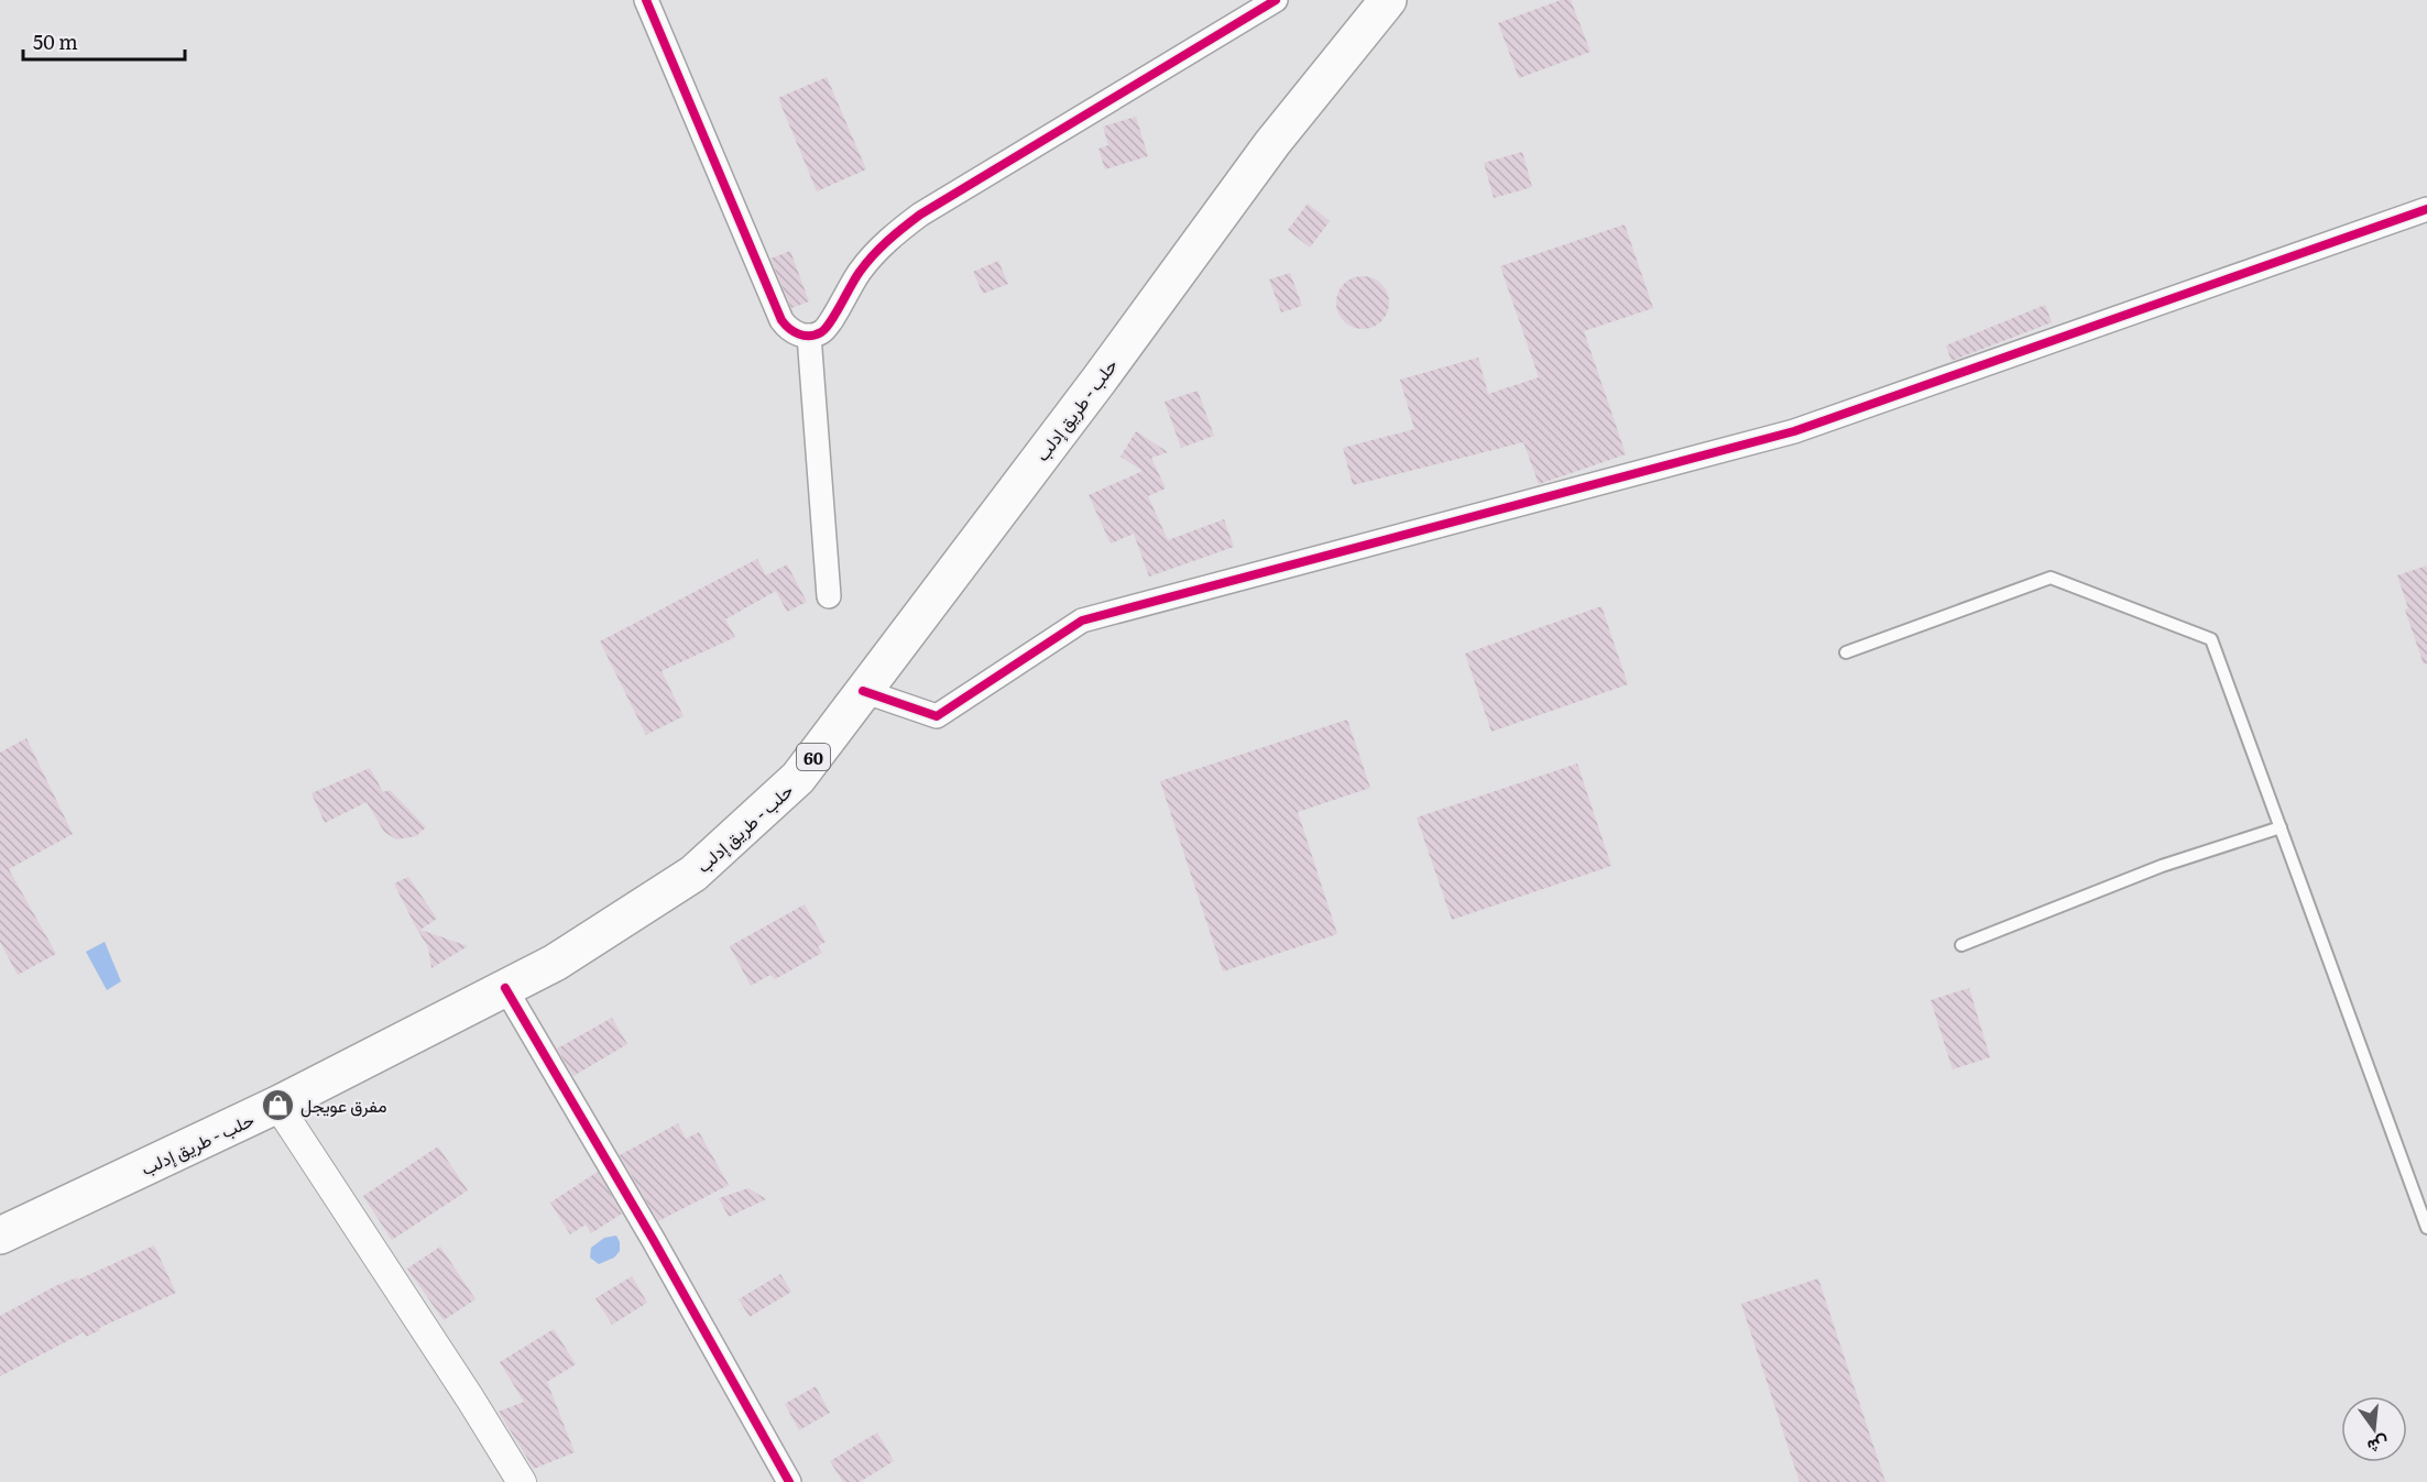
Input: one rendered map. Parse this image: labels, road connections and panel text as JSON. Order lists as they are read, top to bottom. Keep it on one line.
{"streets":{"highway":["حلب - طريق إدلب","60"]},"places":{"shop":["مفرق عويجل"]},"scale_bar":"50 m","north":"bottom"}
